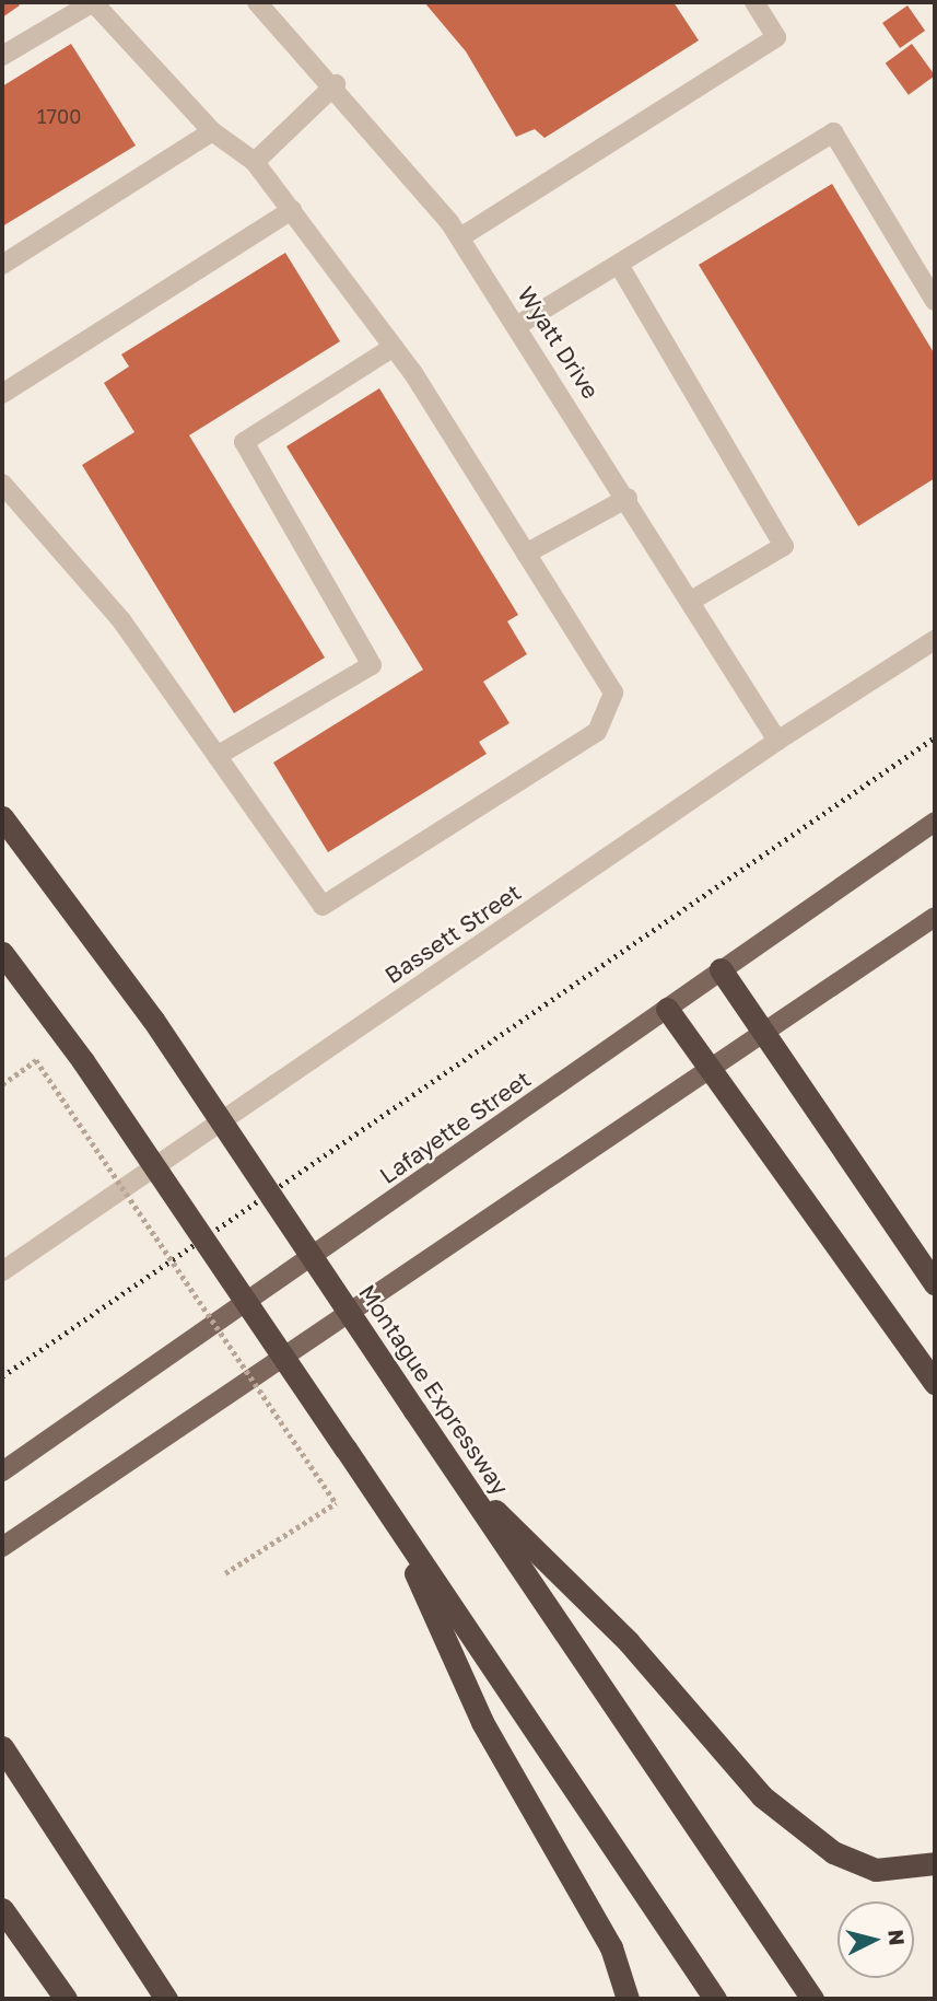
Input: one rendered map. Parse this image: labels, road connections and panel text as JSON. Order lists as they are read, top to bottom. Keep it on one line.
{"streets":{"highway":["Montague Expressway"],"main road":["Lafayette Street"],"street":["Wyatt Drive","Bassett Street"]},"crossings":[["Wyatt Drive","Bassett Street"]],"house_numbers":["1700"],"north":"right"}
